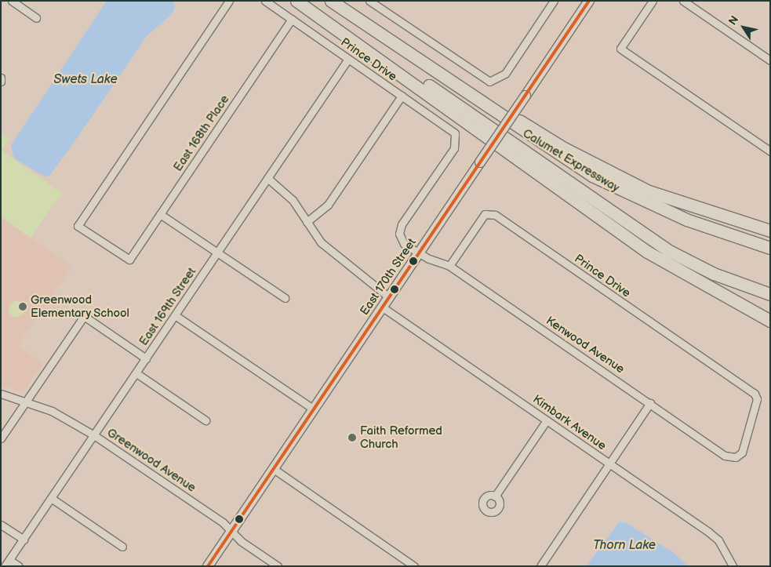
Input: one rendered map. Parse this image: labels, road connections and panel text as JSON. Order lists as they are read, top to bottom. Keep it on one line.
{"streets":{"highway":["Calumet Expressway"],"street":["Prince Drive","East 168th Place","East 170th Street","East 169th Street","Kenwood Avenue","Kimbark Avenue","Greenwood Avenue"]},"crossings":[["Prince Drive","East 168th Place"],["Prince Drive","East 170th Street"],["Prince Drive","East 169th Street"],["Prince Drive","Kenwood Avenue"],["East 170th Street","Kenwood Avenue"],["East 170th Street","Kimbark Avenue"],["East 170th Street","Greenwood Avenue"],["East 169th Street","Greenwood Avenue"]],"water":["Swets Lake","Thorn Lake"],"places":["Greenwood Elementary School","Faith Reformed Church"],"north":"top left"}
